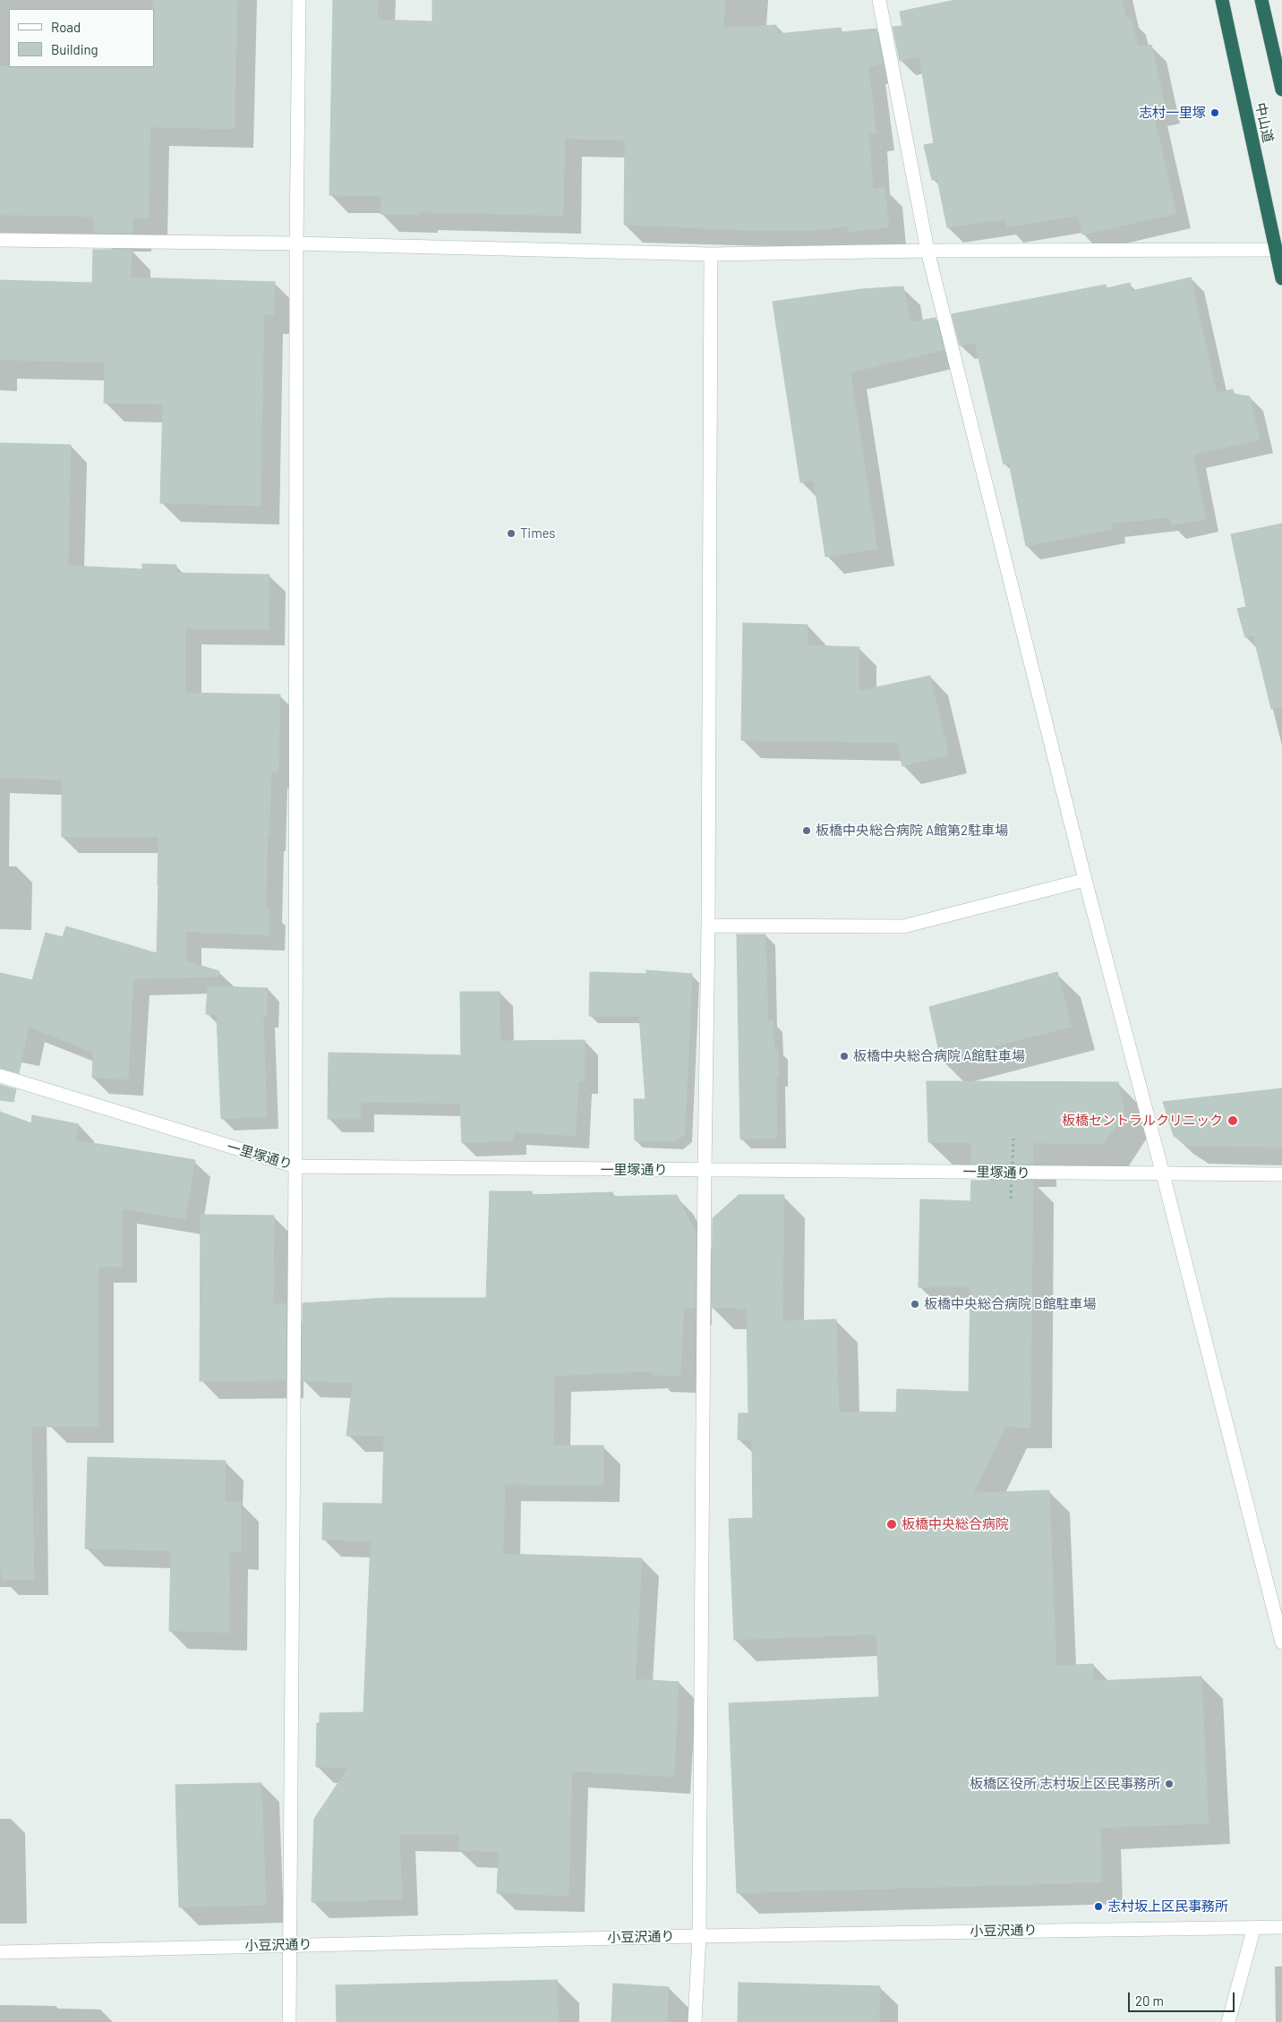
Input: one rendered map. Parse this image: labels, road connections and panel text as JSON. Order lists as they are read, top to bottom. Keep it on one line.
{"streets":{"highway":["中山道"],"street":["一里塚通り","小豆沢通り"]},"places":["志村一里塚","Times","板橋中央総合病院 A館第2駐車場","板橋中央総合病院 A館駐車場","板橋セントラルクリニック","板橋中央総合病院 B館駐車場","板橋中央総合病院","板橋区役所 志村坂上区民事務所","志村坂上区民事務所"],"legend":["Road","Building"],"scale_bar":"20 m"}
